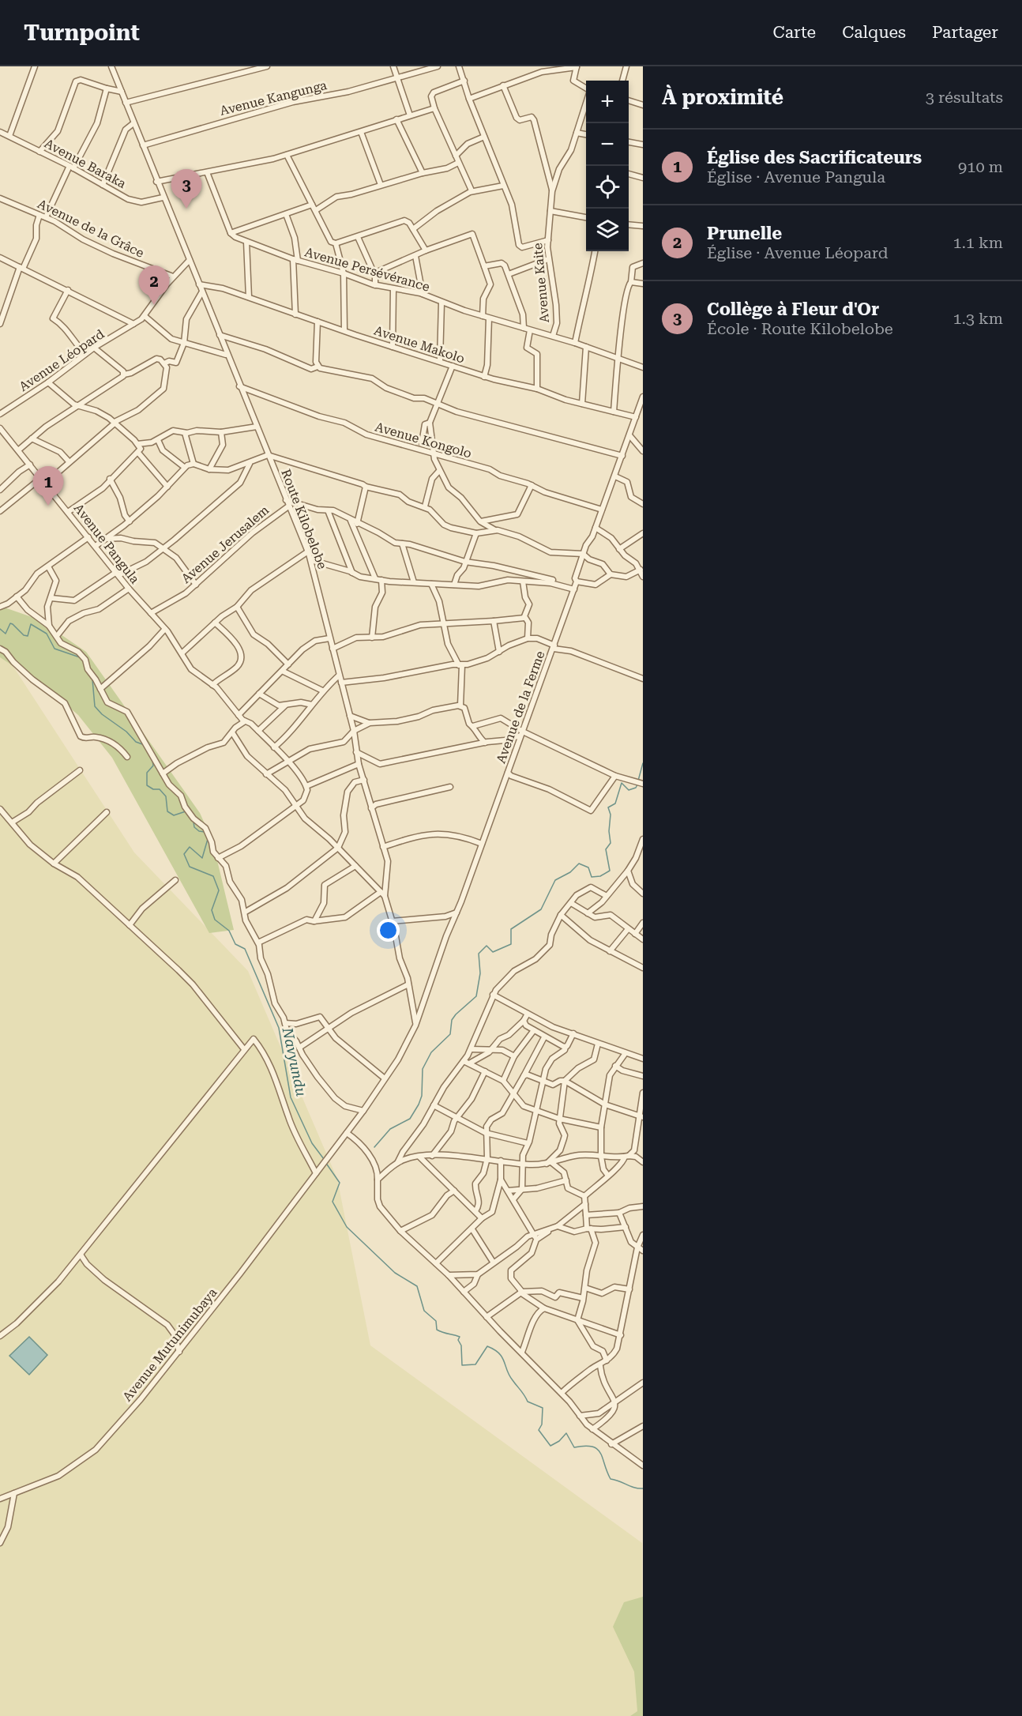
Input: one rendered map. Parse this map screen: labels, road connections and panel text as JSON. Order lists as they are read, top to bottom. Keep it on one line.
{"streets":{"street":["Avenue Kangunga","Avenue Baraka","Avenue de la Grâce","Avenue Persévérance","Avenue Kaite","Avenue Makolo","Avenue Léopard","Avenue Kongolo","Route Kilobelobe","Avenue Pangula","Avenue Jerusalem","Avenue de la Ferme","Avenue Mutunimubaya"]},"crossings":[["Avenue Kangunga","Route Kilobelobe"],["Avenue Baraka","Route Kilobelobe"],["Avenue de la Grâce","Avenue Léopard"],["Avenue Persévérance","Avenue Kaite"],["Avenue Makolo","Route Kilobelobe"],["Avenue Makolo","Avenue de la Ferme"],["Avenue Léopard","Route Kilobelobe"],["Avenue Kongolo","Route Kilobelobe"],["Avenue Kongolo","Avenue de la Ferme"],["Route Kilobelobe","Avenue Jerusalem"],["Route Kilobelobe","Avenue de la Ferme"],["Avenue Pangula","Avenue Jerusalem"],["Avenue de la Ferme","Avenue Mutunimubaya"]],"water":["Navyundu"],"page":{"header":"Turnpoint","nav":["Carte","Calques","Partager"],"heading":["À proximité","3 résultats"],"map_buttons":["+","−"],"list":[{"mark":"1","name":"Église des Sacrificateurs","note":"Église · Avenue Pangula","value":"910 m"},{"mark":"2","name":"Prunelle","note":"Église · Avenue Léopard","value":"1.1 km"},{"mark":"3","name":"Collège à Fleur d'Or","note":"École · Route Kilobelobe","value":"1.3 km"}],"pins":["3","2","1"]}}
